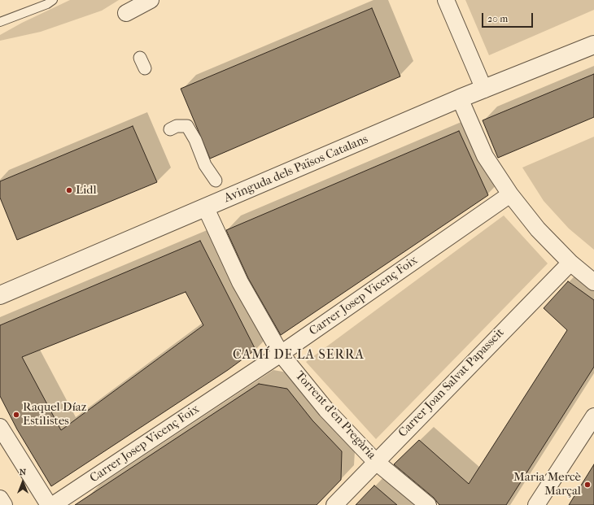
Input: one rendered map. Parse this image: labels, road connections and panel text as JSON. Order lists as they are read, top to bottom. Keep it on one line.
{"streets":{"street":["Avinguda dels Països Catalans","Carrer Josep Vicenç Foix","Carrer Joan Salvat Papasseit","Torrent d'en Pregària"]},"crossings":[["Avinguda dels Països Catalans","Torrent d'en Pregària"],["Carrer Josep Vicenç Foix","Torrent d'en Pregària"],["Carrer Joan Salvat Papasseit","Torrent d'en Pregària"]],"districts":["CAMÍ DE LA SERRA"],"places":["Lidl","Raquel Díaz Estilistes","Maria Mercè Marçal"],"scale_bar":"20 m","north":"top"}
